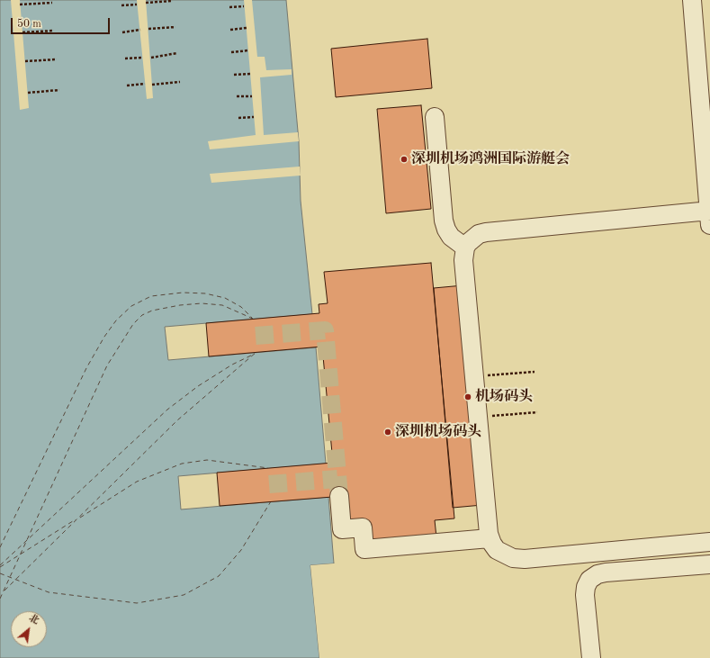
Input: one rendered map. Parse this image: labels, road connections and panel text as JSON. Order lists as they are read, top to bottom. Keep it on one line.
{"places":["深圳机场鸿洲国际游艇会","机场码头","深圳机场码头"],"scale_bar":"50 m","north":"top right"}
